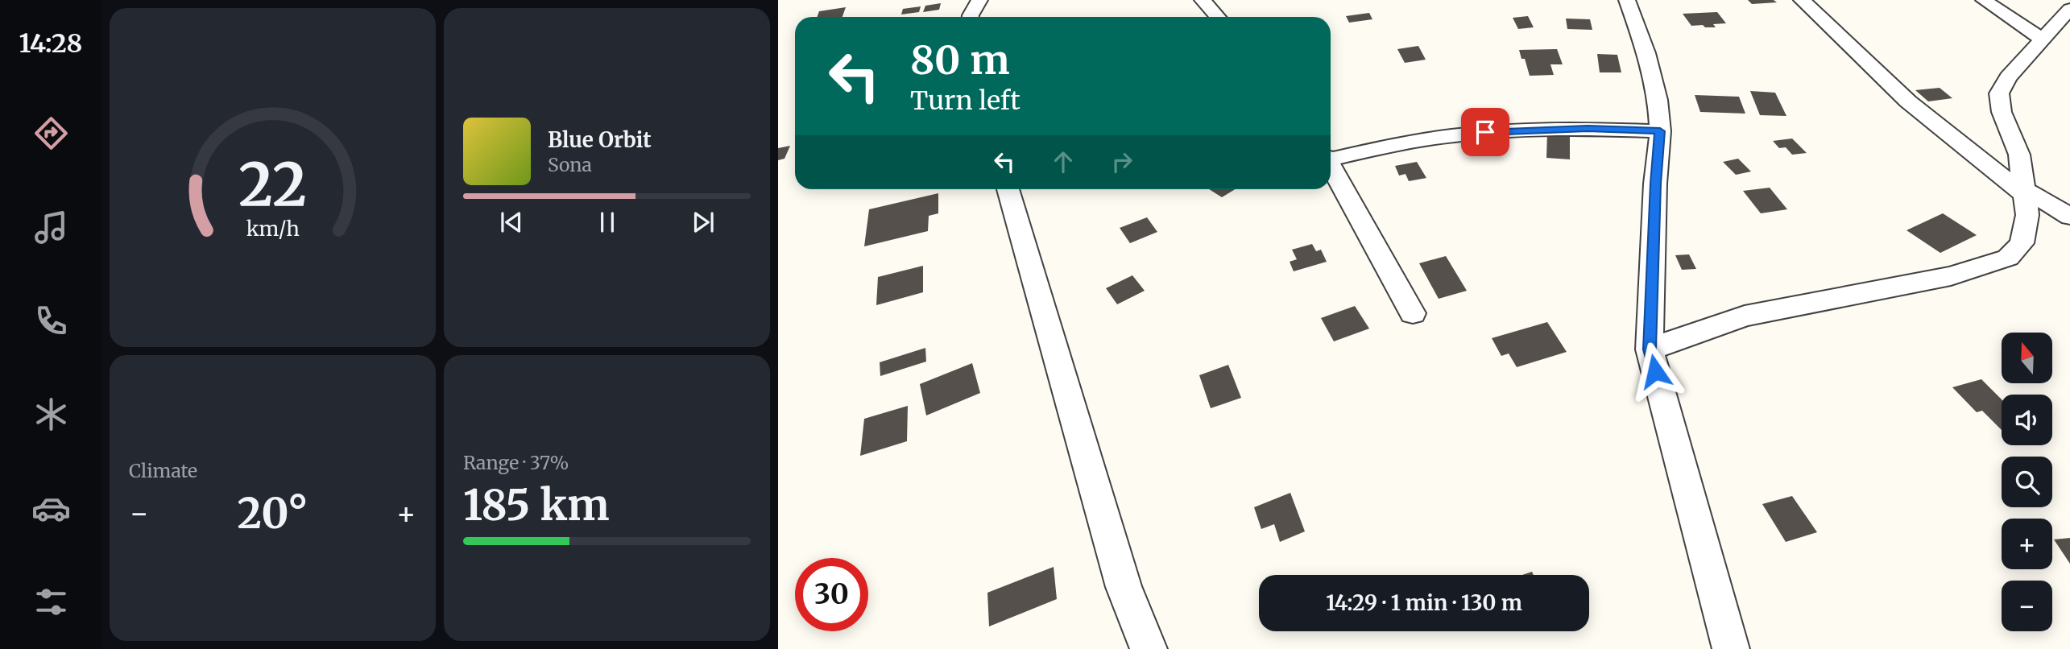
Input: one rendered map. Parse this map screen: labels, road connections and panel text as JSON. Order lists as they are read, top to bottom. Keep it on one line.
{"north":"top","page":{"tabs":"14:28","turn":["80 m","Turn left"],"song":["Blue Orbit","Sona"],"map_buttons":["+","−"],"tile":["Climate",["Range · 37%","185 km"]],"heat":["−","20°","+"],"limit":"30","trip":"14:29 · 1 min · 130 m","gauge":["22","km/h"]}}
